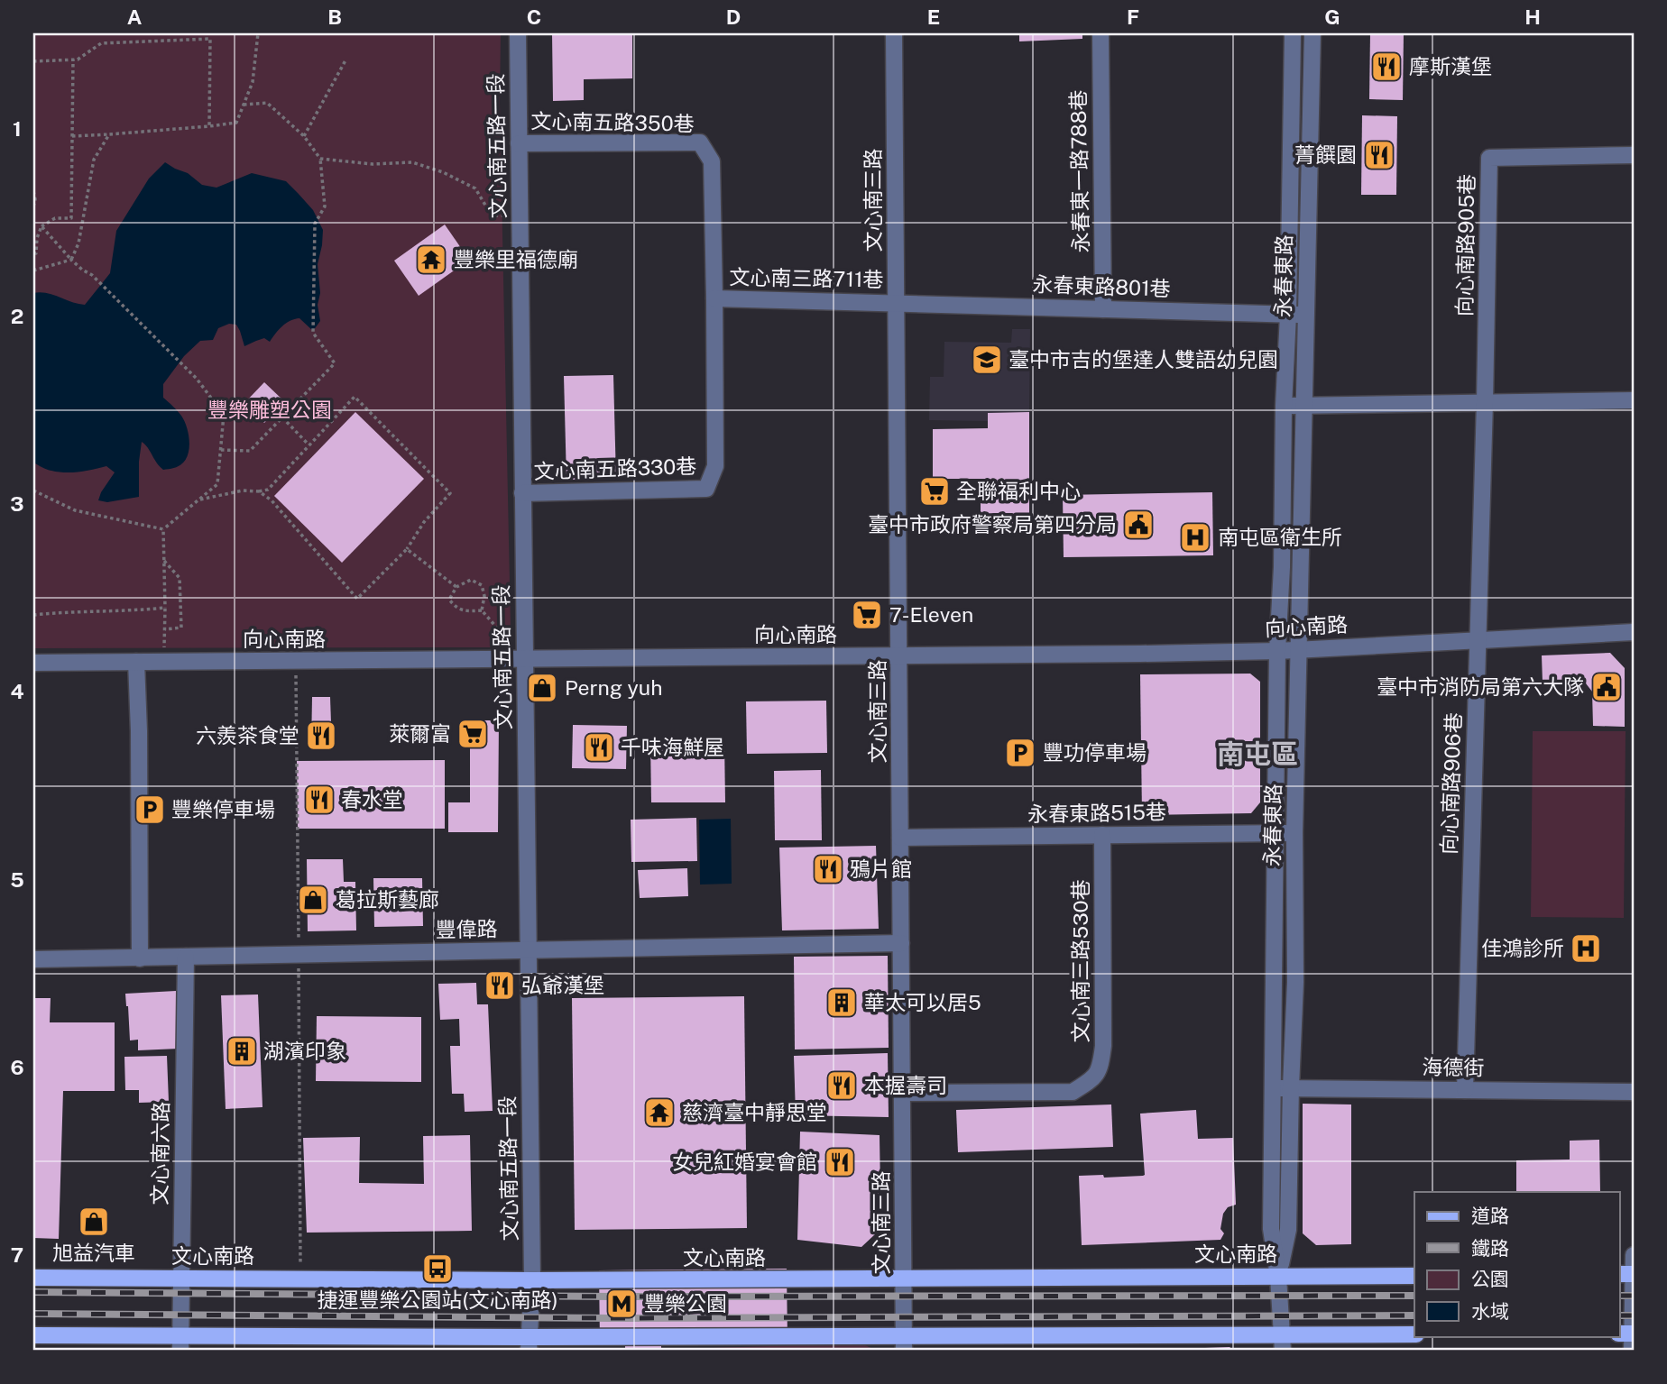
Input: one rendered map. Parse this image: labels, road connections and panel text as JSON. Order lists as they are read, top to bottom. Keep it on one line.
{"streets":{"main road":["文心南路"],"street":["文心南五路350巷","文心南五路一段","永春東一路788巷","文心南三路","向心南路905巷","永春東路","文心南三路711巷","永春東路801巷","文心南五路330巷","向心南路","向心南路906巷","永春東路515巷","豐偉路","文心南三路530巷","海德街","文心南六路"]},"crossings":[["文心南五路350巷","文心南五路一段"],["文心南五路350巷","文心南三路711巷"],["文心南五路350巷","文心南五路330巷"],["文心南五路一段","文心南五路330巷"],["文心南五路一段","向心南路"],["文心南五路一段","豐偉路"],["文心南五路一段","文心南路"],["永春東一路788巷","永春東路801巷"],["文心南三路","文心南三路711巷"],["文心南三路","永春東路801巷"],["文心南三路","向心南路"],["文心南三路","永春東路515巷"],["文心南三路","豐偉路"],["文心南三路","文心南三路530巷"],["文心南三路","文心南路"],["向心南路905巷","向心南路906巷"],["永春東路","永春東路801巷"],["永春東路","向心南路"],["永春東路","永春東路515巷"],["永春東路","海德街"],["永春東路","文心南路"],["文心南三路711巷","永春東路801巷"],["文心南三路711巷","文心南五路330巷"],["向心南路","向心南路906巷"],["向心南路906巷","海德街"],["永春東路515巷","文心南三路530巷"],["豐偉路","文心南六路"],["文心南六路","文心南路"]],"districts":["南屯區"],"parks":["豐樂雕塑公園"],"places":{"restaurant":["摩斯漢堡","菁饌園","六羨茶食堂","千味海鮮屋","春水堂","鴉片館","弘爺漢堡","本握壽司","女兒紅婚宴會館"],"temple":["豐樂里福德廟","慈濟臺中靜思堂"],"school or university":["臺中市吉的堡達人雙語幼兒園"],"supermarket":["全聯福利中心","7-Eleven","萊爾富"],"public building":["臺中市政府警察局第四分局","臺中市消防局第六大隊"],"hospital":["南屯區衛生所","佳鴻診所"],"shop":["Perng yuh","葛拉斯藝廊","旭益汽車"],"parking":["豐功停車場","豐樂停車場"],"building":["華太可以居5","湖濱印象"],"bus stop":["捷運豐樂公園站(文心南路)"],"metro station":["豐樂公園"]},"legend":["道路","鐵路","公園","水域"],"grid":{"columns":["A","B","C","D","E","F","G","H"],"rows":["1","2","3","4","5","6","7"]}}
